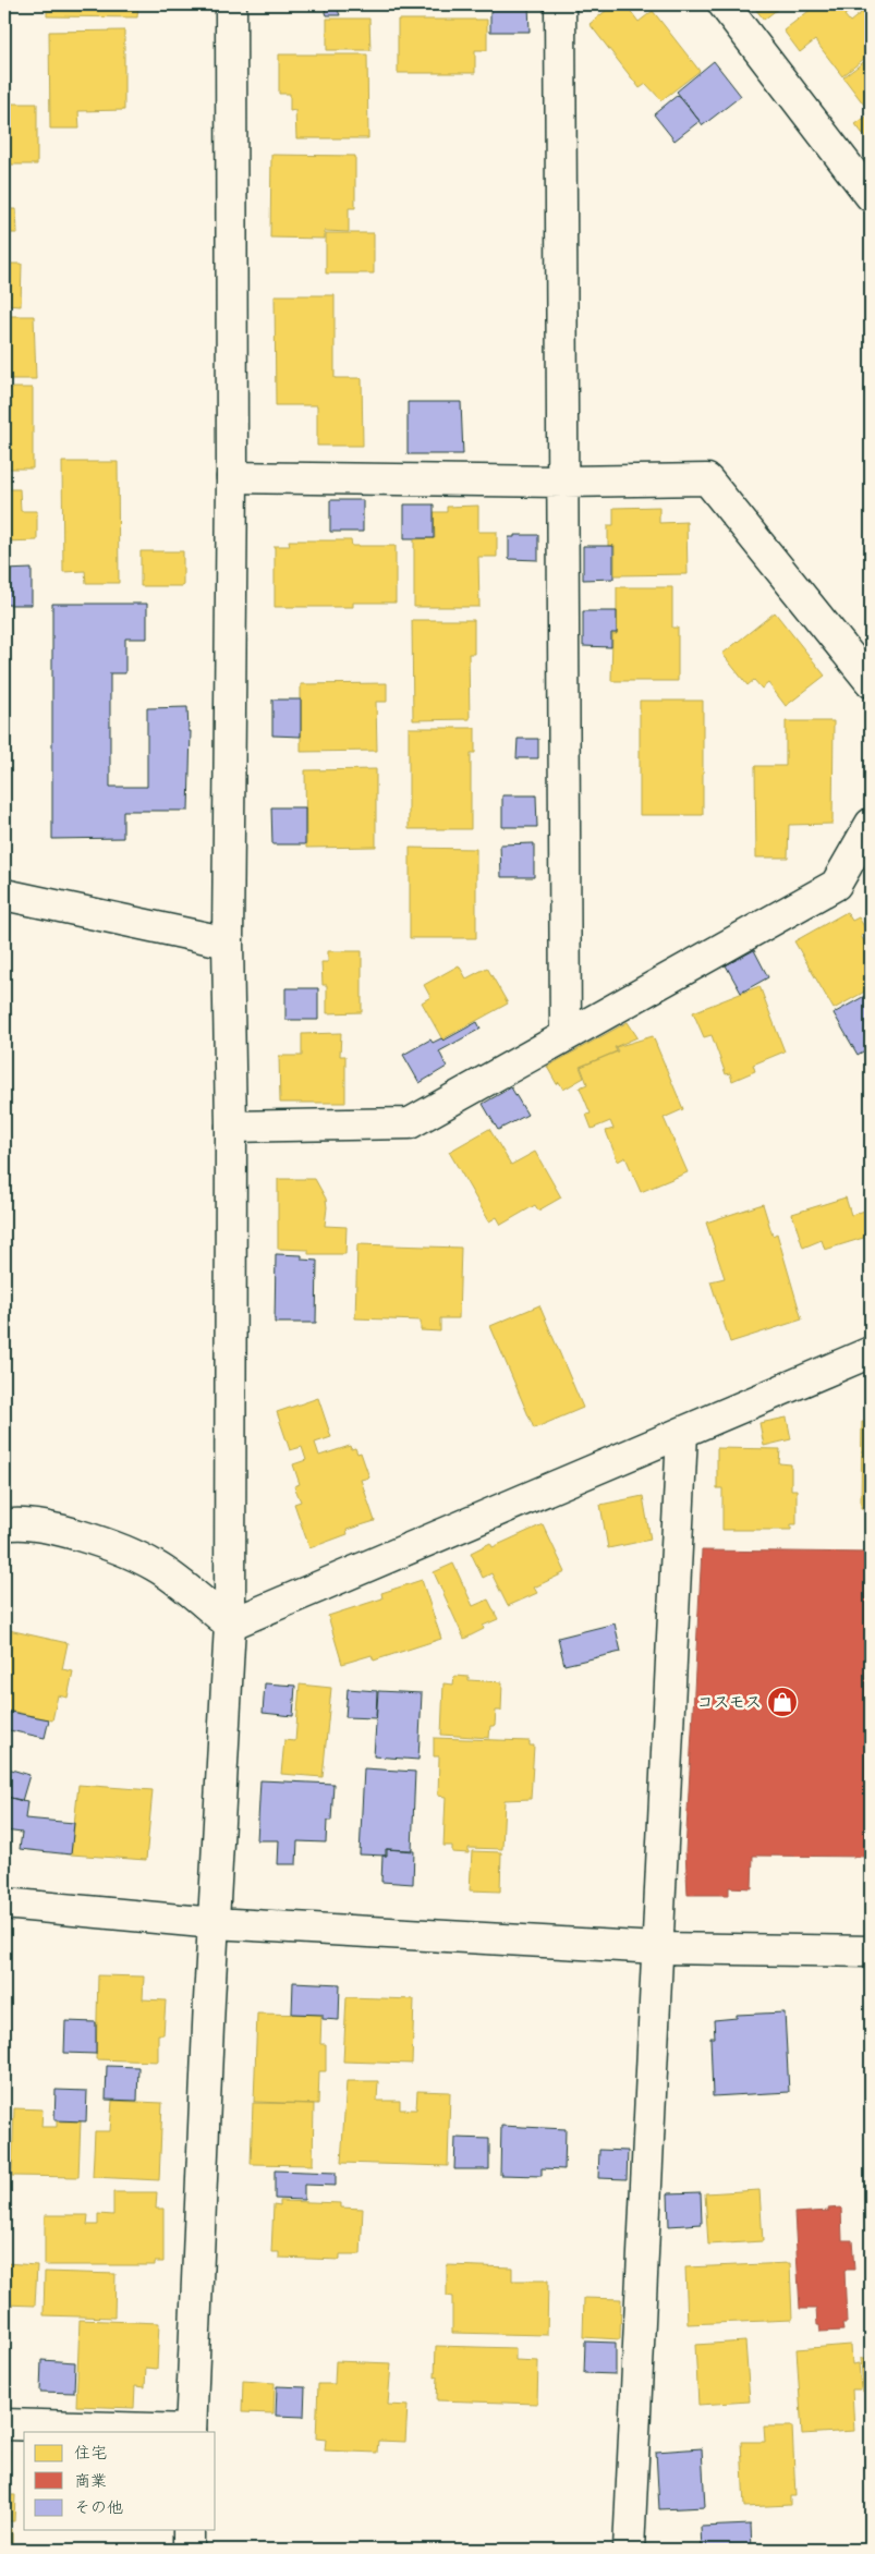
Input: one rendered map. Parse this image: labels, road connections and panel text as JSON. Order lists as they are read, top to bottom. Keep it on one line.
{"places":{"shop":["コスモス"]},"legend":["住宅","商業","その他"]}
